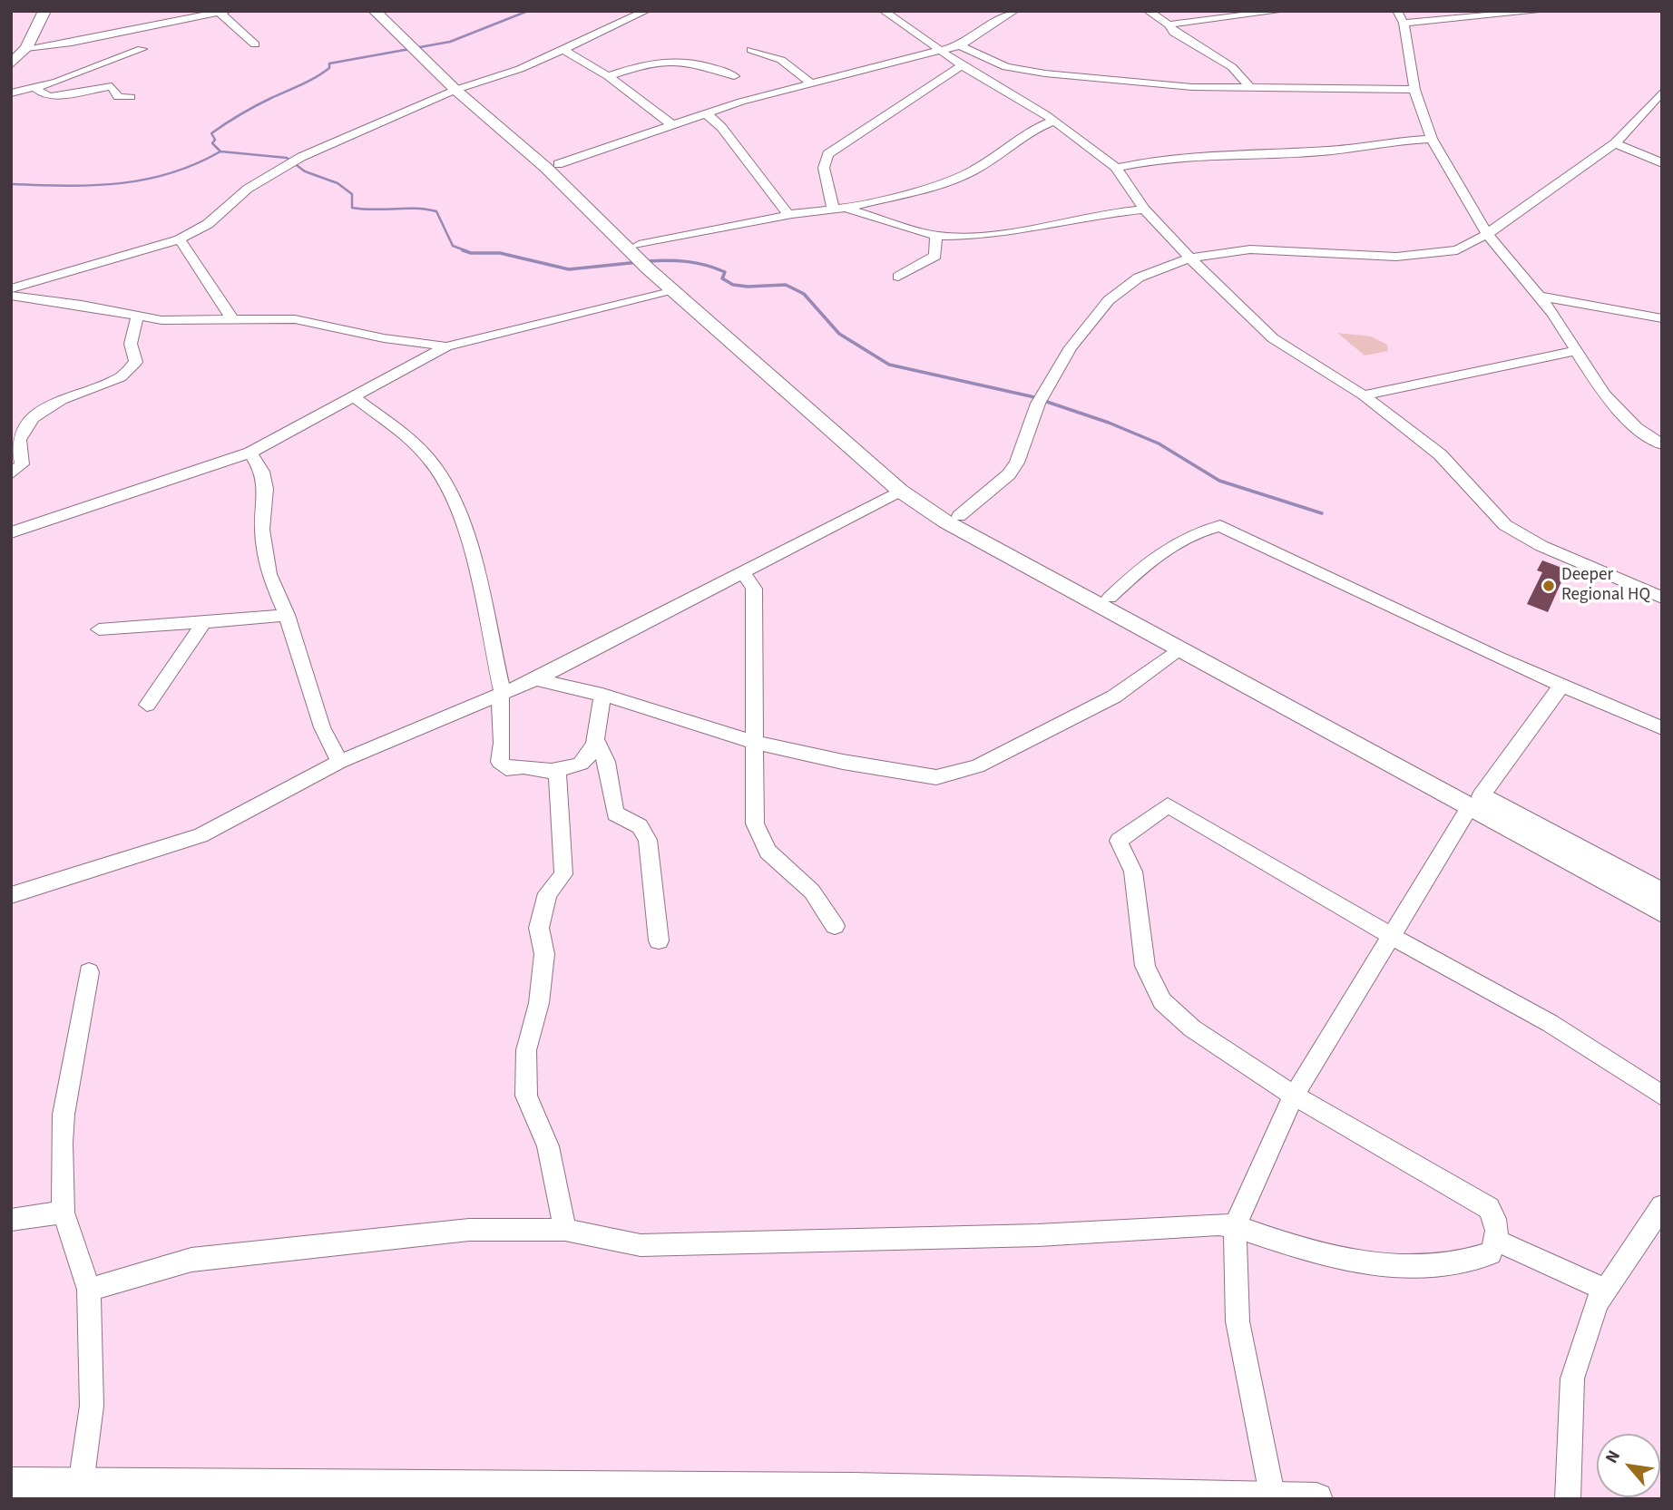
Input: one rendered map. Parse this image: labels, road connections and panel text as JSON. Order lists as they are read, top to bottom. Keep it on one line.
{"places":["Deeper Regional HQ"],"north":"top left"}
